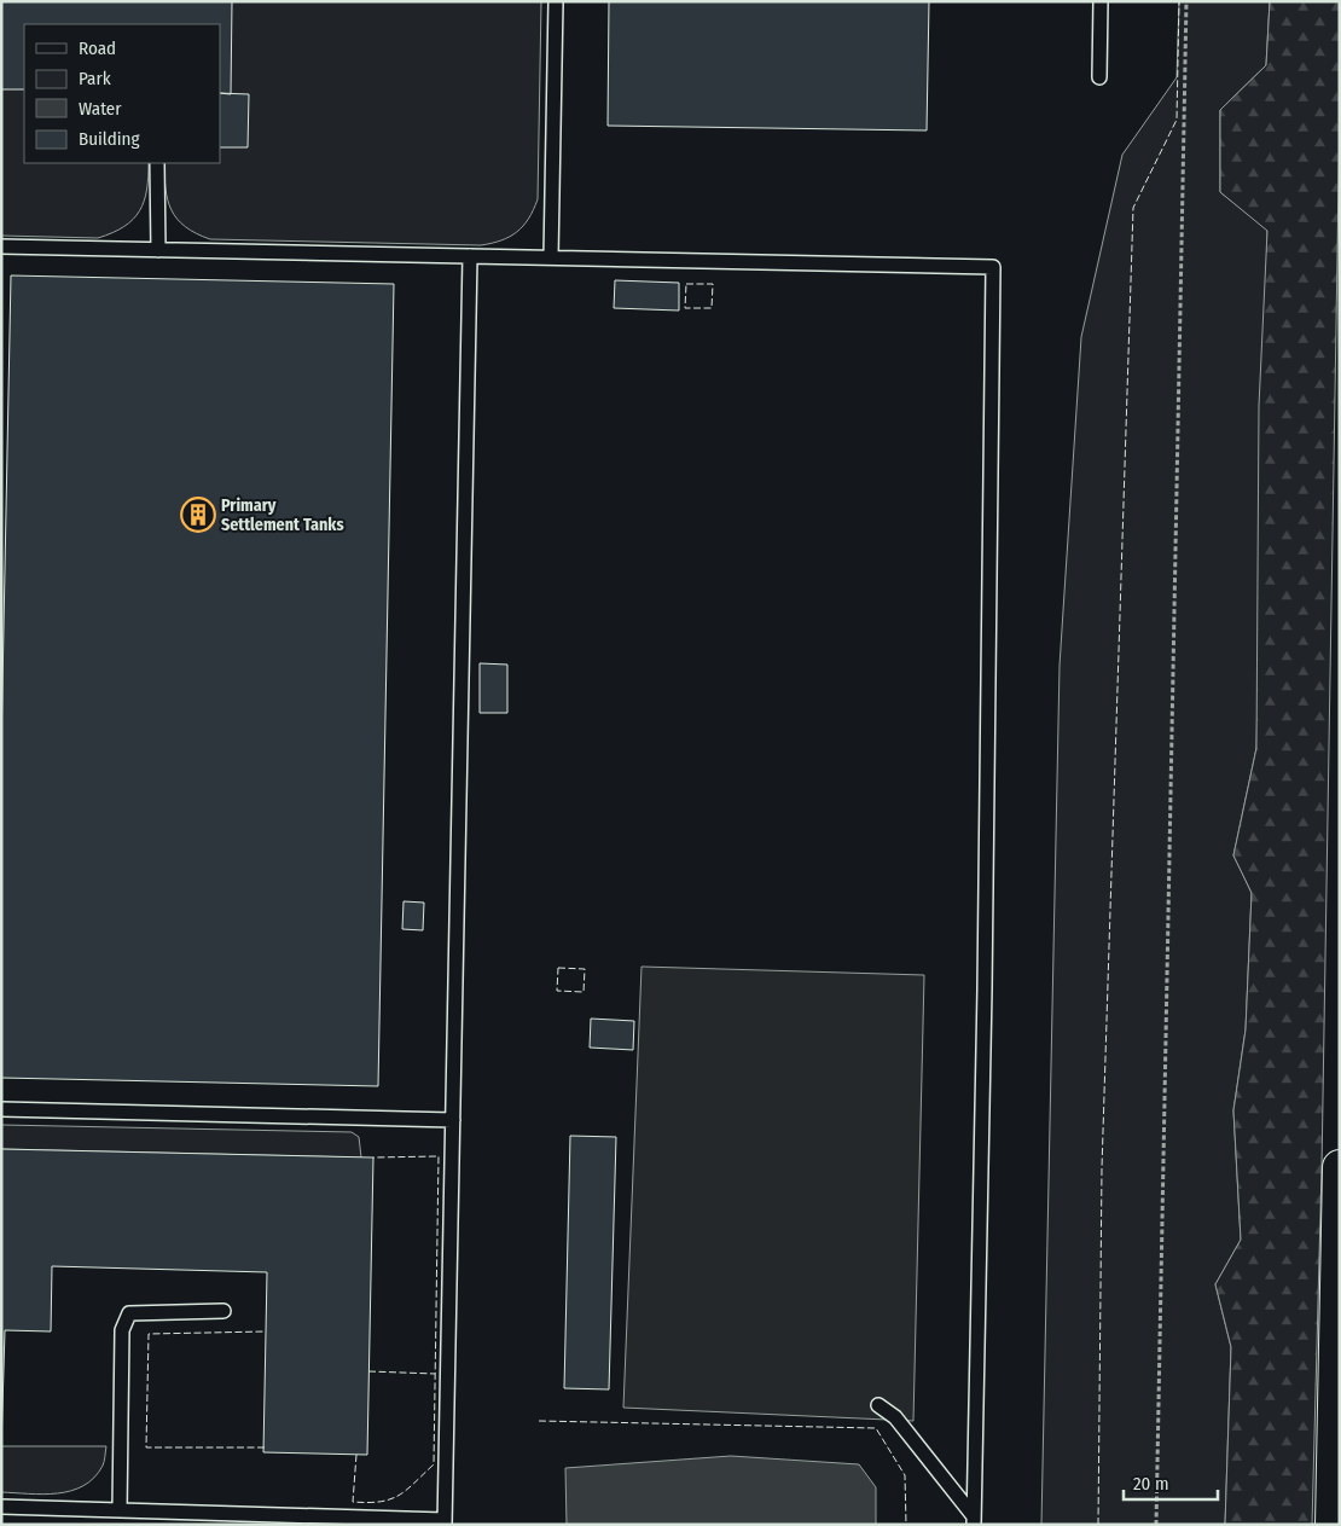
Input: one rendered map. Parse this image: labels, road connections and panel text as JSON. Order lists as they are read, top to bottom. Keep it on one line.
{"places":{"building":["Primary Settlement Tanks"]},"legend":["Road","Park","Water","Building"],"scale_bar":"20 m"}
